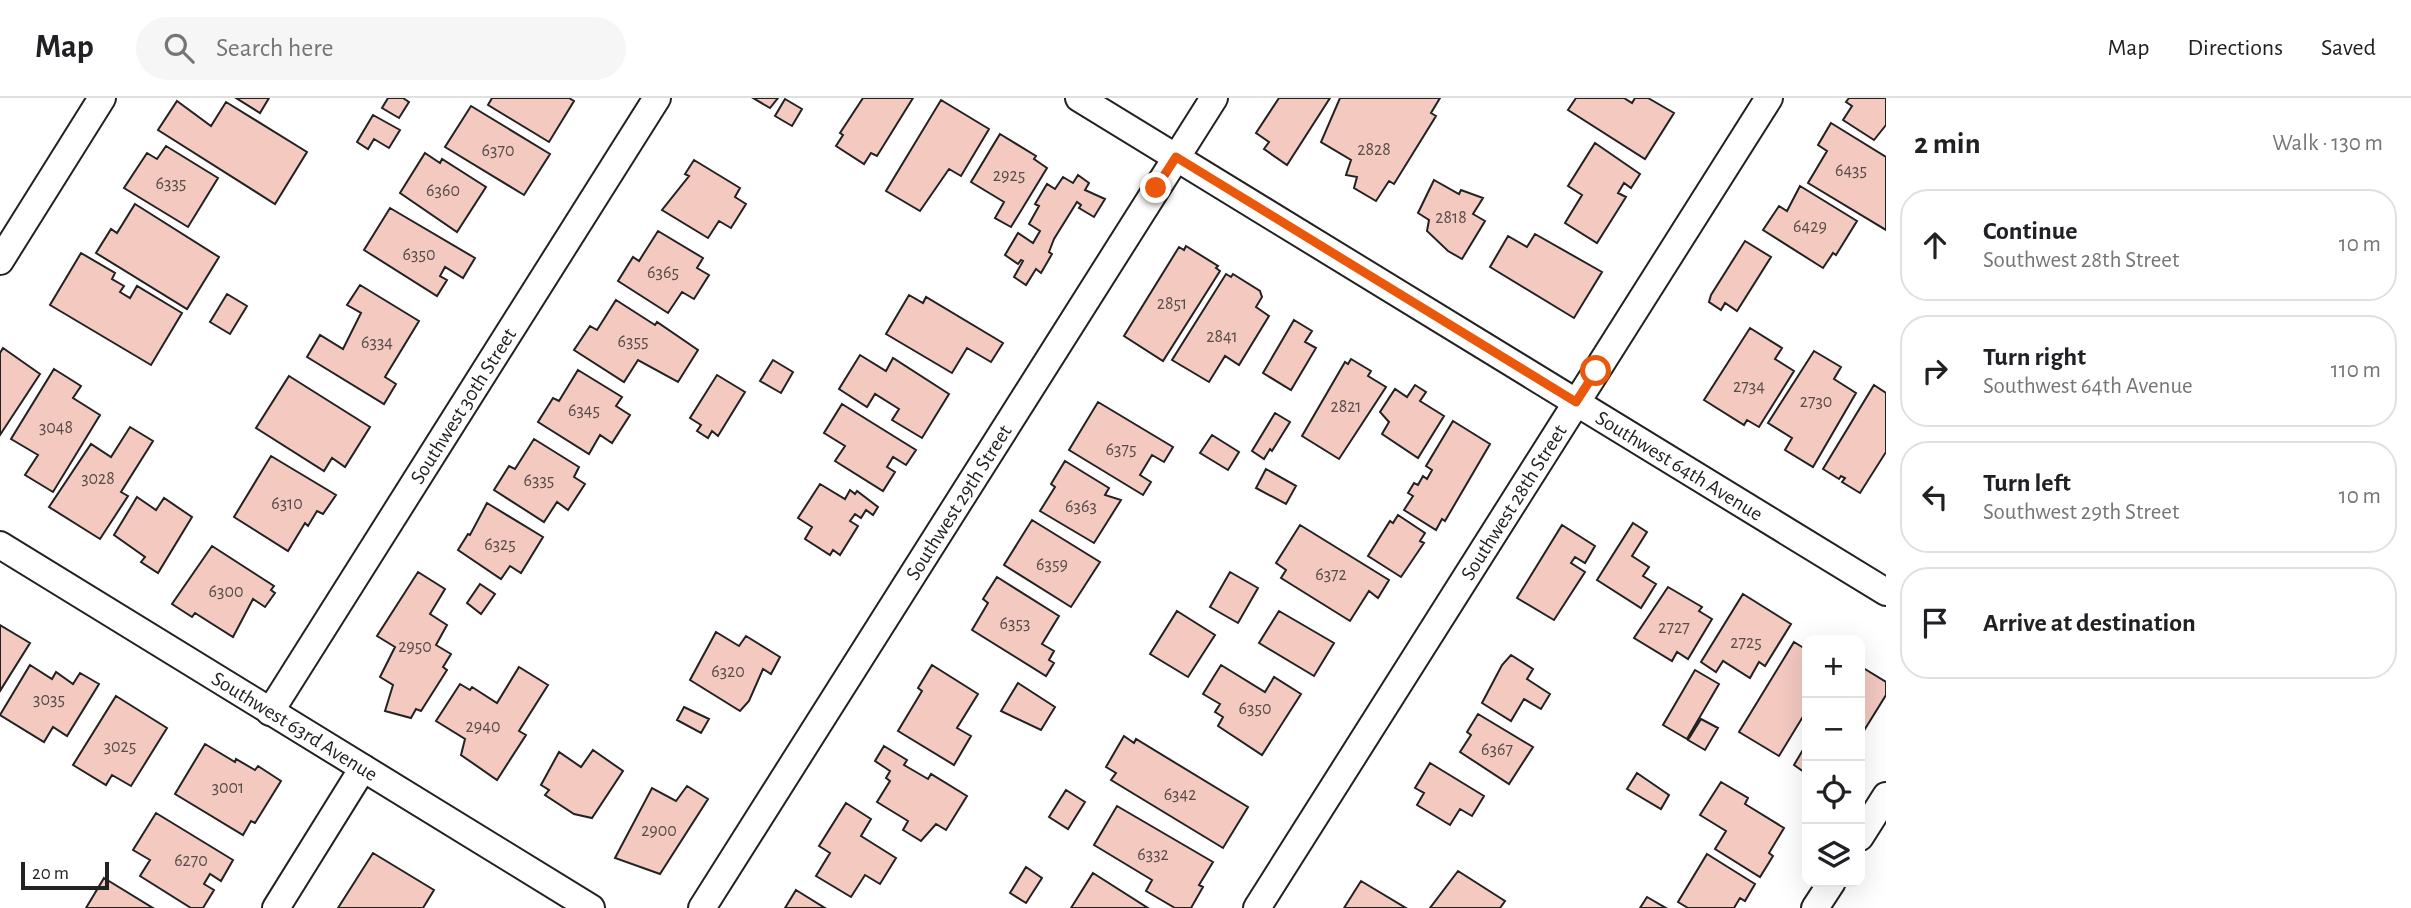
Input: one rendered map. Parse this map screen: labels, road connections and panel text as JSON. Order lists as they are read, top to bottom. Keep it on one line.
{"streets":{"street":["Southwest 30th Street","Southwest 64th Avenue","Southwest 29th Street","Southwest 28th Street","Southwest 63rd Avenue"]},"crossings":[["Southwest 30th Street","Southwest 63rd Avenue"],["Southwest 64th Avenue","Southwest 29th Street"],["Southwest 64th Avenue","Southwest 28th Street"]],"house_numbers":["2828","6370","6435","2925","6335","6360","2818","6429","6350","6365","2851","2841","6355","6334","2734","2730","2821","6345","3048","6375","3028","6335","6310","6363","6325","6359","6372","6300","6353","2727","2725","2950","6320","3035","6350","2940","3025","6367","3001","6342","2900","6332","6270"],"scale_bar":"20 m","page":{"header":"Map","search":"Search here","nav":["Map","Directions","Saved"],"heading":["2 min","Walk · 130 m"],"list":[["Continue","Southwest 28th Street","10 m"],["Turn right","Southwest 64th Avenue","110 m"],["Turn left","Southwest 29th Street","10 m"],"Arrive at destination"],"map_buttons":["+","−"],"scale":"20 m"}}
